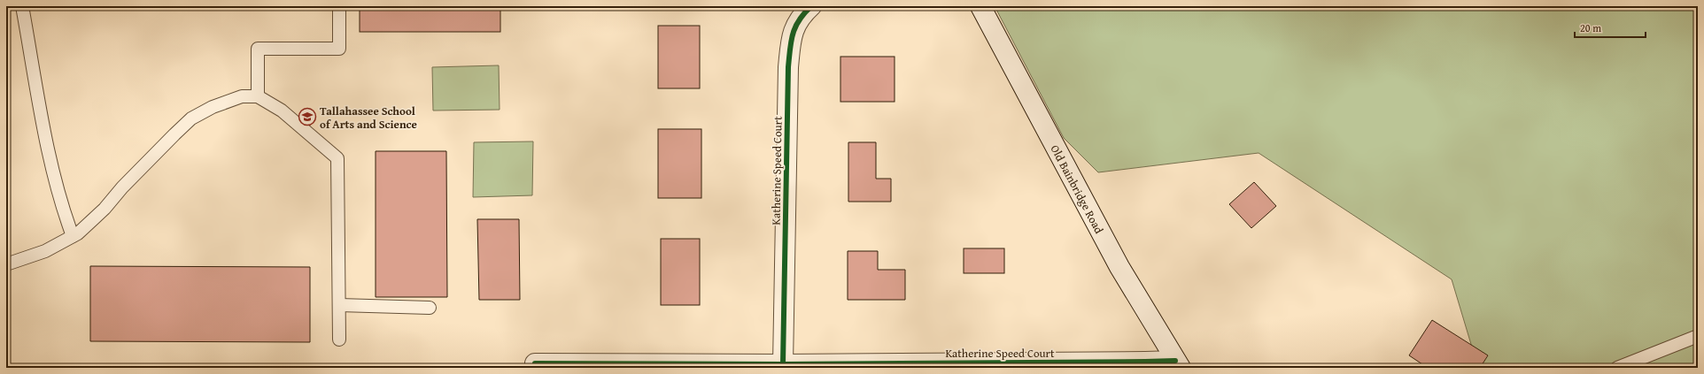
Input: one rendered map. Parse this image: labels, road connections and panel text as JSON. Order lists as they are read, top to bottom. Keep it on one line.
{"streets":{"street":["Katherine Speed Court","Old Bainbridge Road"]},"crossings":[["Katherine Speed Court","Old Bainbridge Road"]],"places":{"school or university":["Tallahassee School of Arts and Science"]},"scale_bar":"20 m"}
